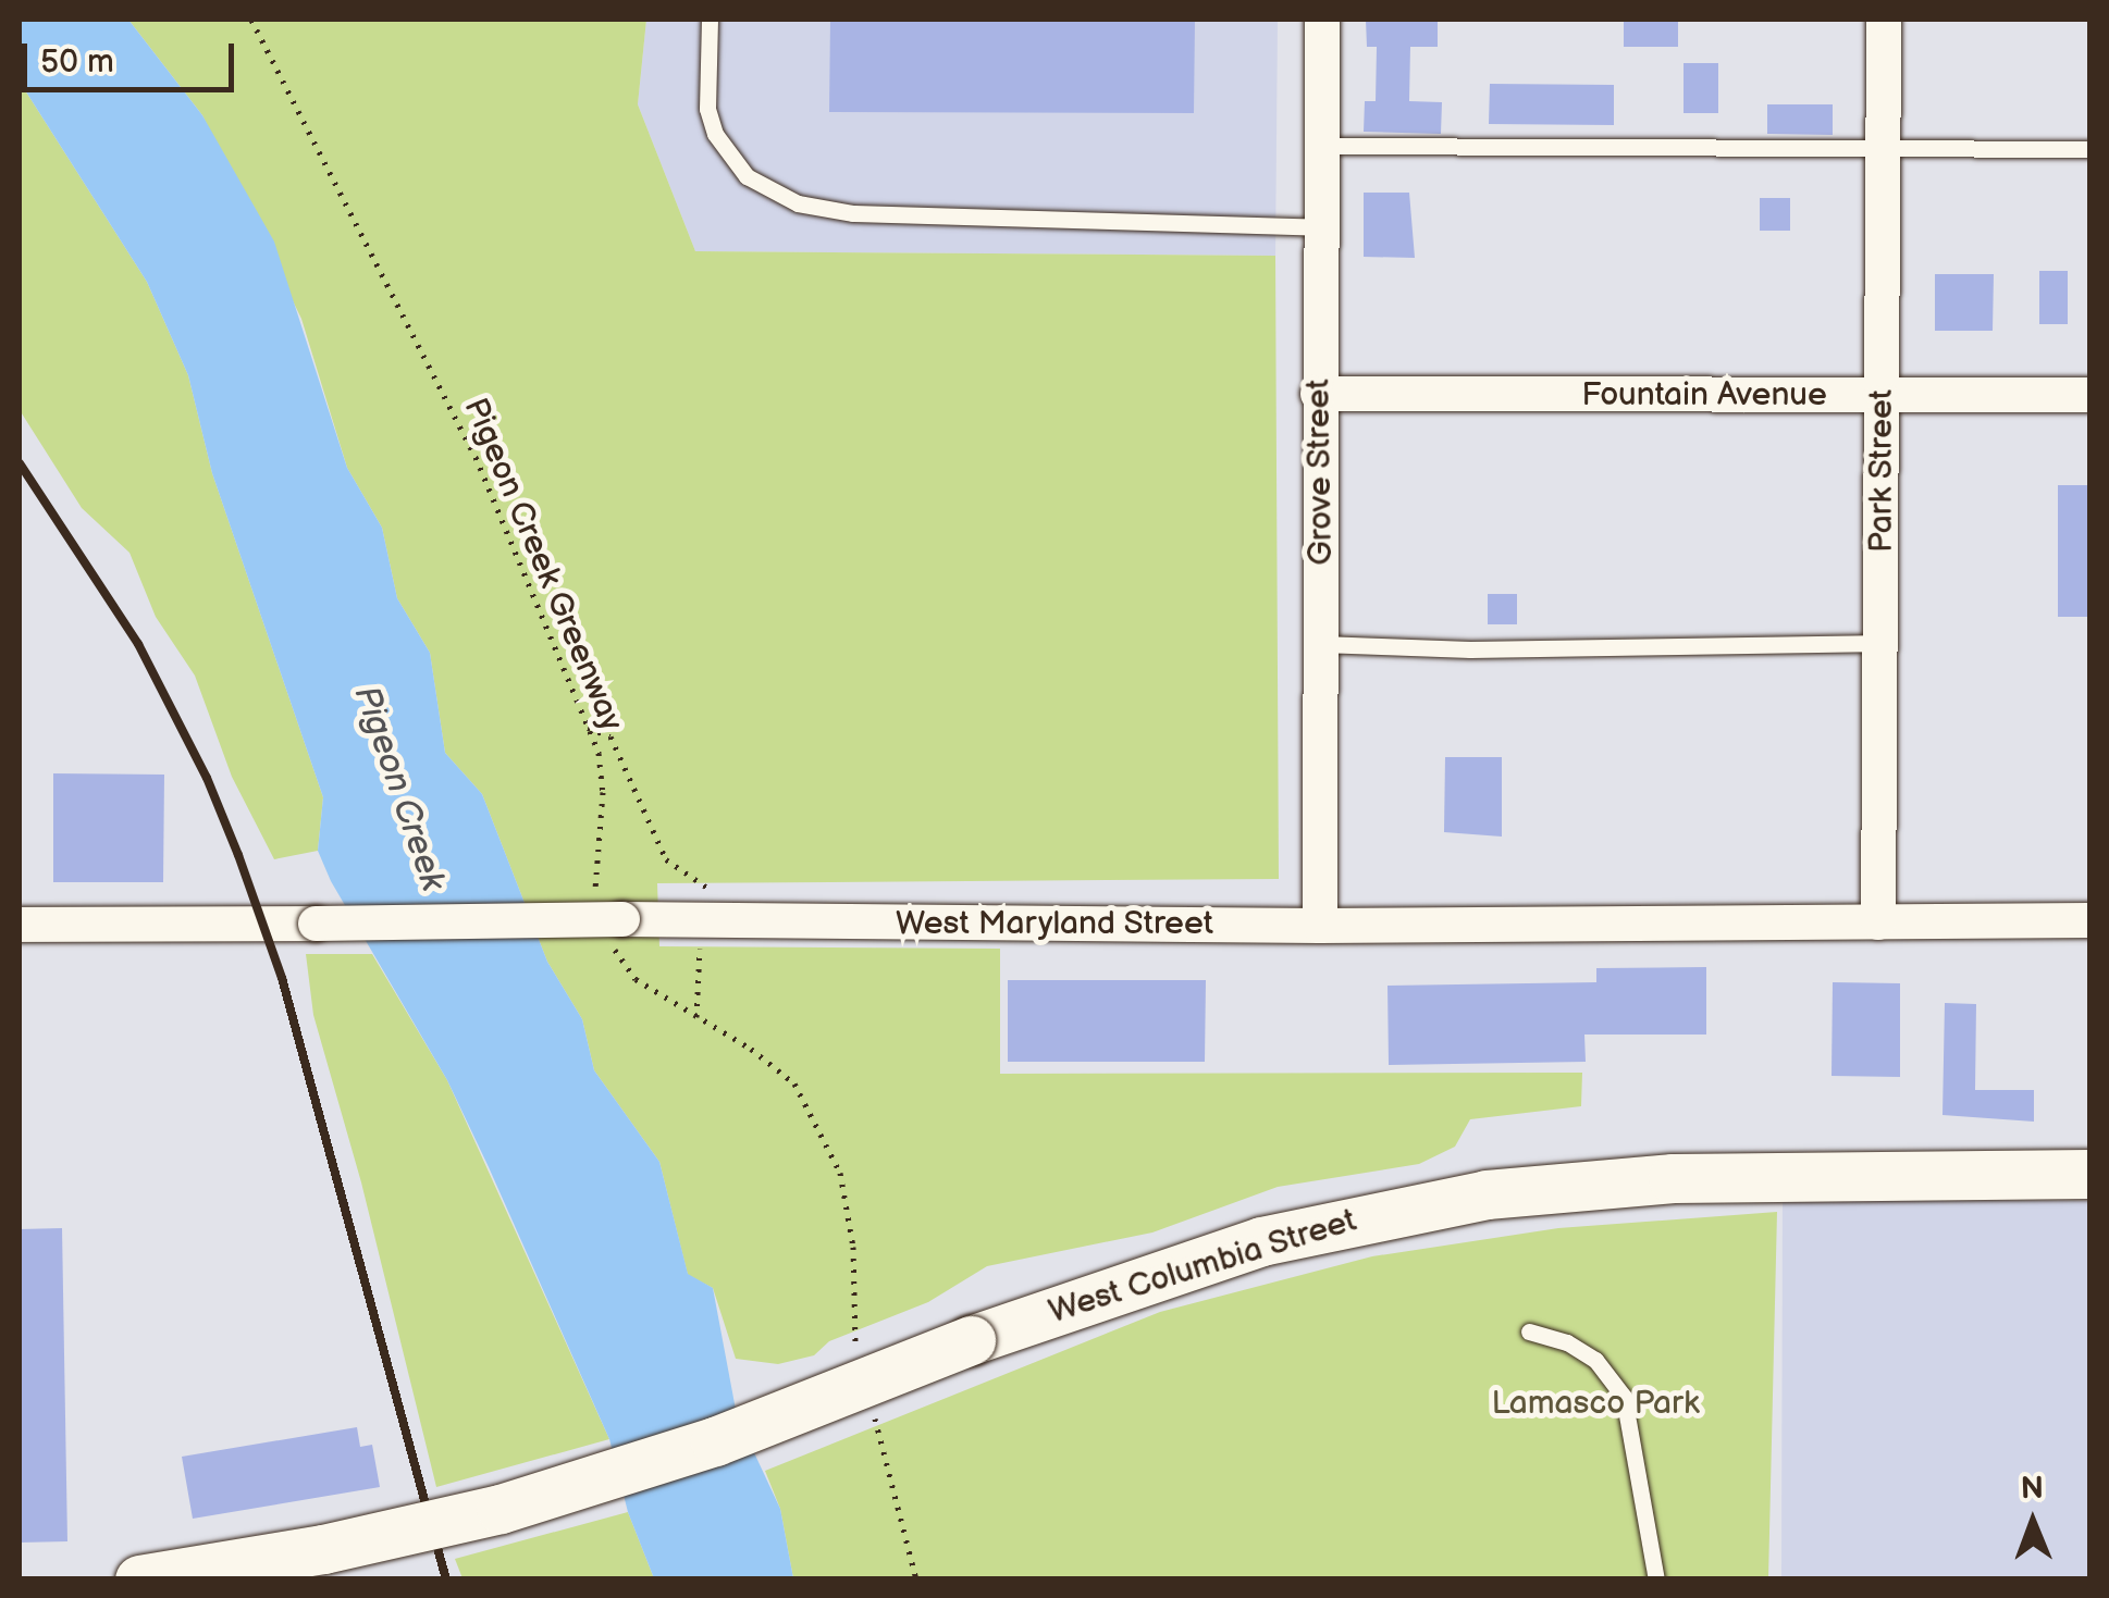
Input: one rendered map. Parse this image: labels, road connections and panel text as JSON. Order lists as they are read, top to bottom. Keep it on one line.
{"streets":{"main road":["West Columbia Street"],"street":["Fountain Avenue","Park Street","Grove Street","West Maryland Street"],"path":["Pigeon Creek Greenway"]},"crossings":[["Fountain Avenue","Park Street"],["Fountain Avenue","Grove Street"],["Park Street","West Maryland Street"],["Grove Street","West Maryland Street"]],"water":["Pigeon Creek"],"parks":["Lamasco Park"],"scale_bar":"50 m","north":"top"}
